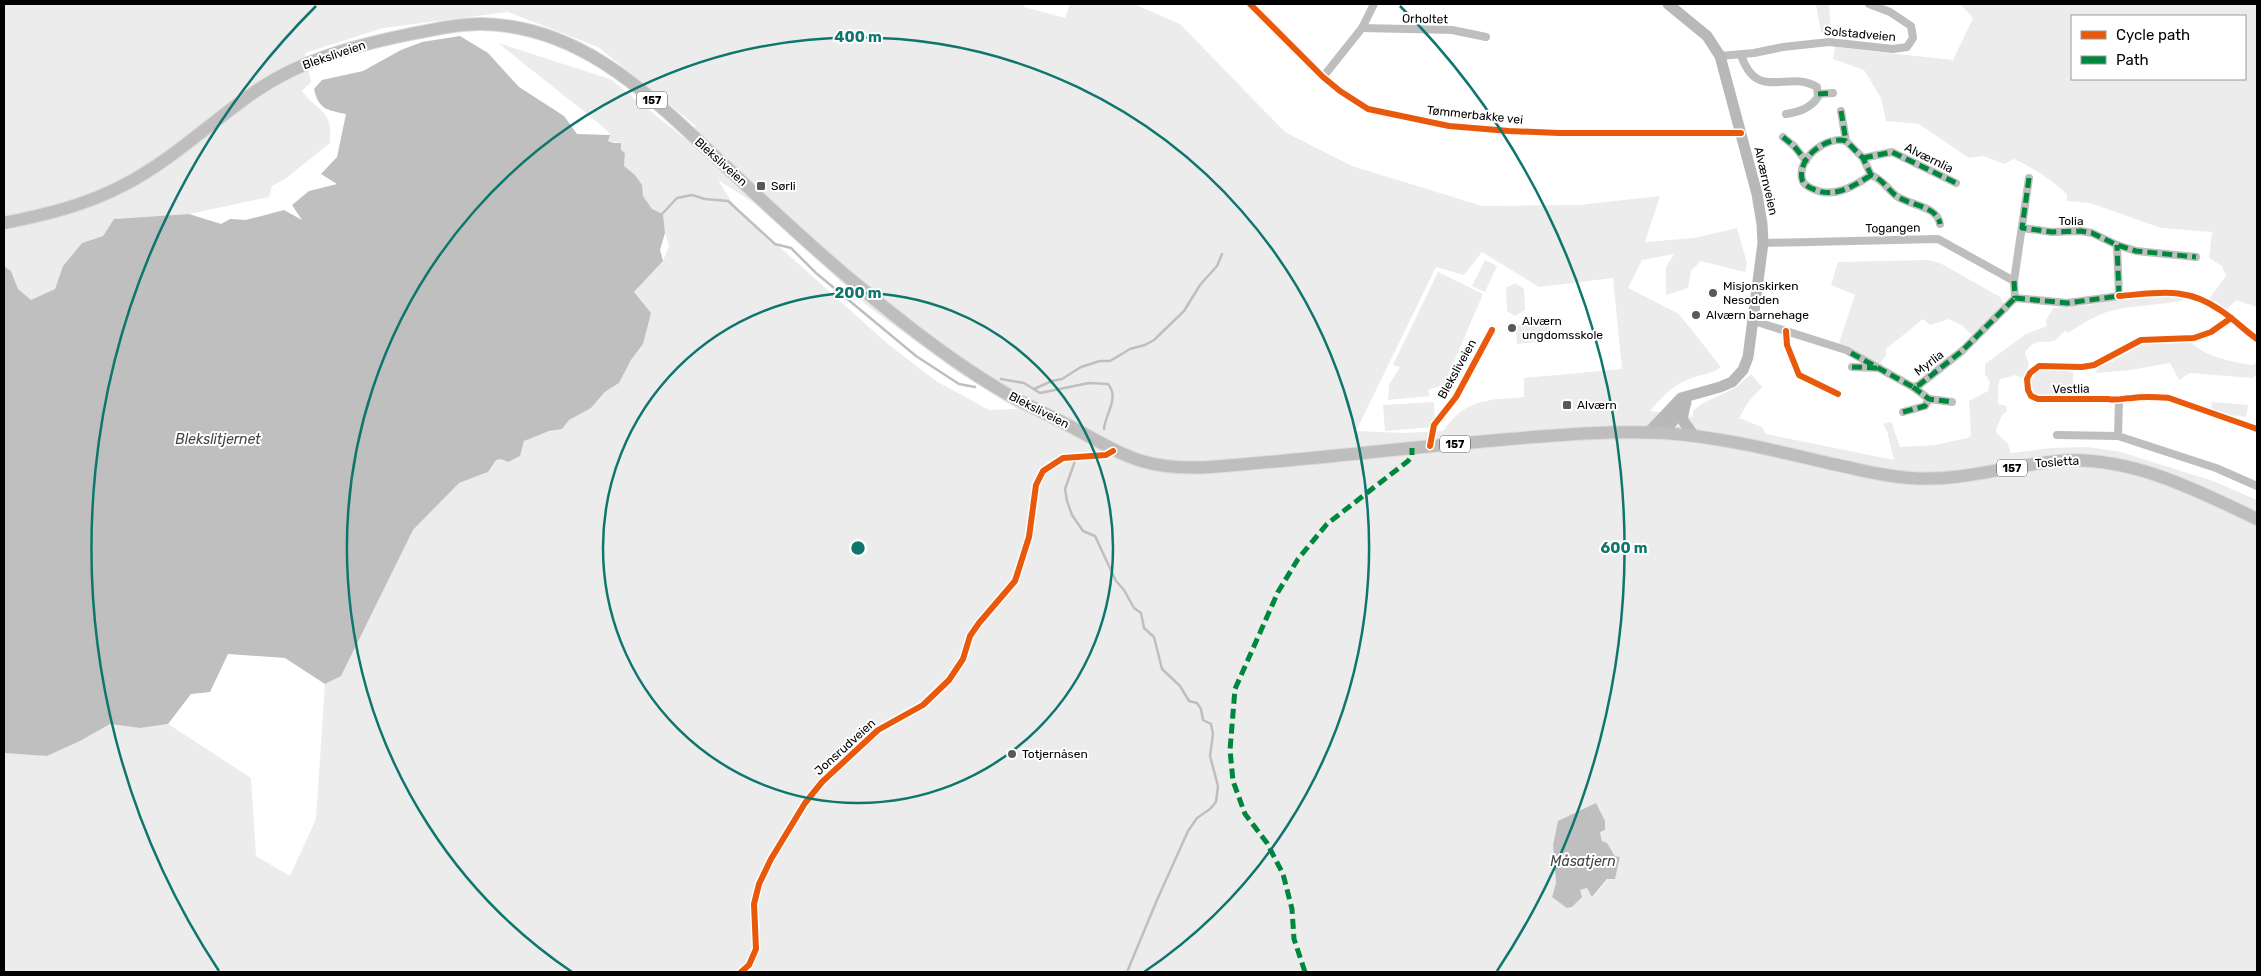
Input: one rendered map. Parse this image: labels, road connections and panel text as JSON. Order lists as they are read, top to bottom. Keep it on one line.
{"streets":{"main road":["Bleksliveien","157","Alværnveien","Tosletta"],"street":["Orholtet","Solstadveien","Tømmerbakke vei","Alværnlia","Tolia","Togangen","Myrlia","Vestlia","Jonsrudveien"]},"crossings":[["Solstadveien","Alværnveien"],["Bleksliveien","157"],["Bleksliveien","Alværnveien"],["Bleksliveien","Jonsrudveien"],["157","Alværnveien"],["157","Tosletta"],["Tømmerbakke vei","Alværnveien"],["Alværnveien","Togangen"],["Alværnveien","Myrlia"]],"water":["Blekslitjernet","Måsatjern"],"places":{"transit":["Sørli","Alværn"],"other":["Misjonskirken Nesodden","Alværn barnehage","Alværn ungdomsskole","Totjernåsen"]},"legend":["Cycle path","Path"],"rings":["400 m","200 m","600 m"]}
